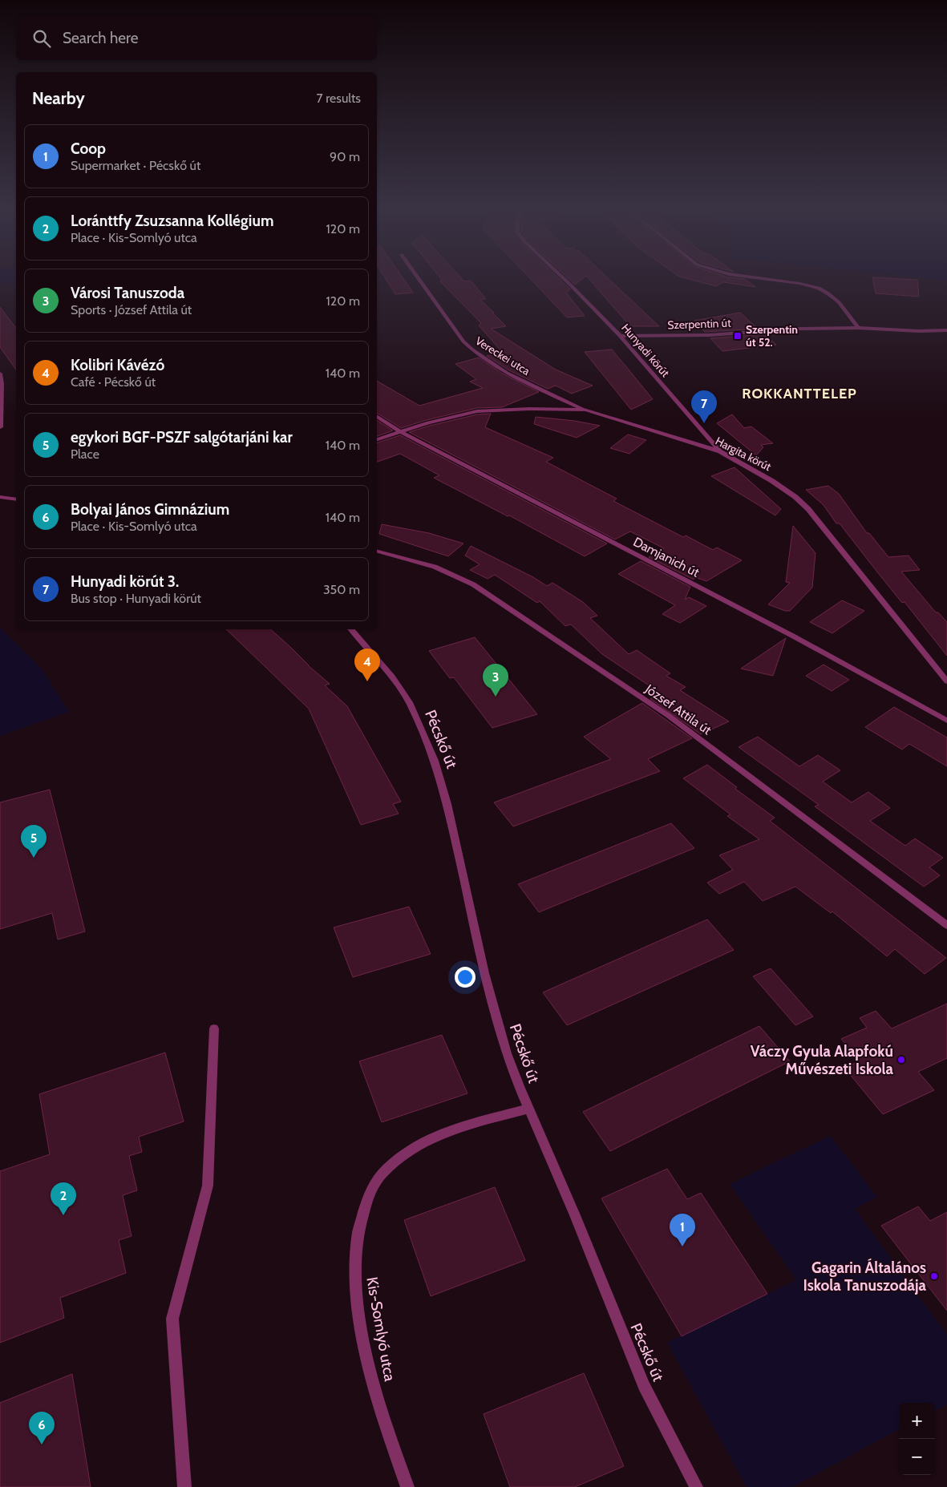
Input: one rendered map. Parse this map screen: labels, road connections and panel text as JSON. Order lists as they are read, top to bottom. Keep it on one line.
{"streets":{"street":["Szerpentin út","Hunyadi körút","Vereckei utca","Hargita körút","Damjanich út","József Attila út","Pécskő út","Kis-Somlyó utca"]},"crossings":[["Szerpentin út","Hunyadi körút"],["Hunyadi körút","Hargita körút"],["Vereckei utca","Hargita körút"],["Hargita körút","Damjanich út"],["Pécskő út","Kis-Somlyó utca"]],"districts":["ROKKANTTELEP"],"places":{"transit":["Szerpentin út 52."],"other":["Váczy Gyula Alapfokú Művészeti Iskola","Gagarin Általános Iskola Tanuszodája"]},"page":{"search":"Search here","heading":["Nearby","7 results"],"list":[{"mark":"1","name":"Coop","note":"Supermarket · Pécskő út","value":"90 m"},{"mark":"2","name":"Loránttfy Zsuzsanna Kollégium","note":"Place · Kis-Somlyó utca","value":"120 m"},{"mark":"3","name":"Városi Tanuszoda","note":"Sports · József Attila út","value":"120 m"},{"mark":"4","name":"Kolibri Kávézó","note":"Café · Pécskő út","value":"140 m"},{"mark":"5","name":"egykori BGF-PSZF salgótarjáni kar","note":"Place","value":"140 m"},{"mark":"6","name":"Bolyai János Gimnázium","note":"Place · Kis-Somlyó utca","value":"140 m"},{"mark":"7","name":"Hunyadi körút 3.","note":"Bus stop · Hunyadi körút","value":"350 m"}],"pins":["7","4","3","5","2","1","6"],"map_buttons":["+","−"]}}
